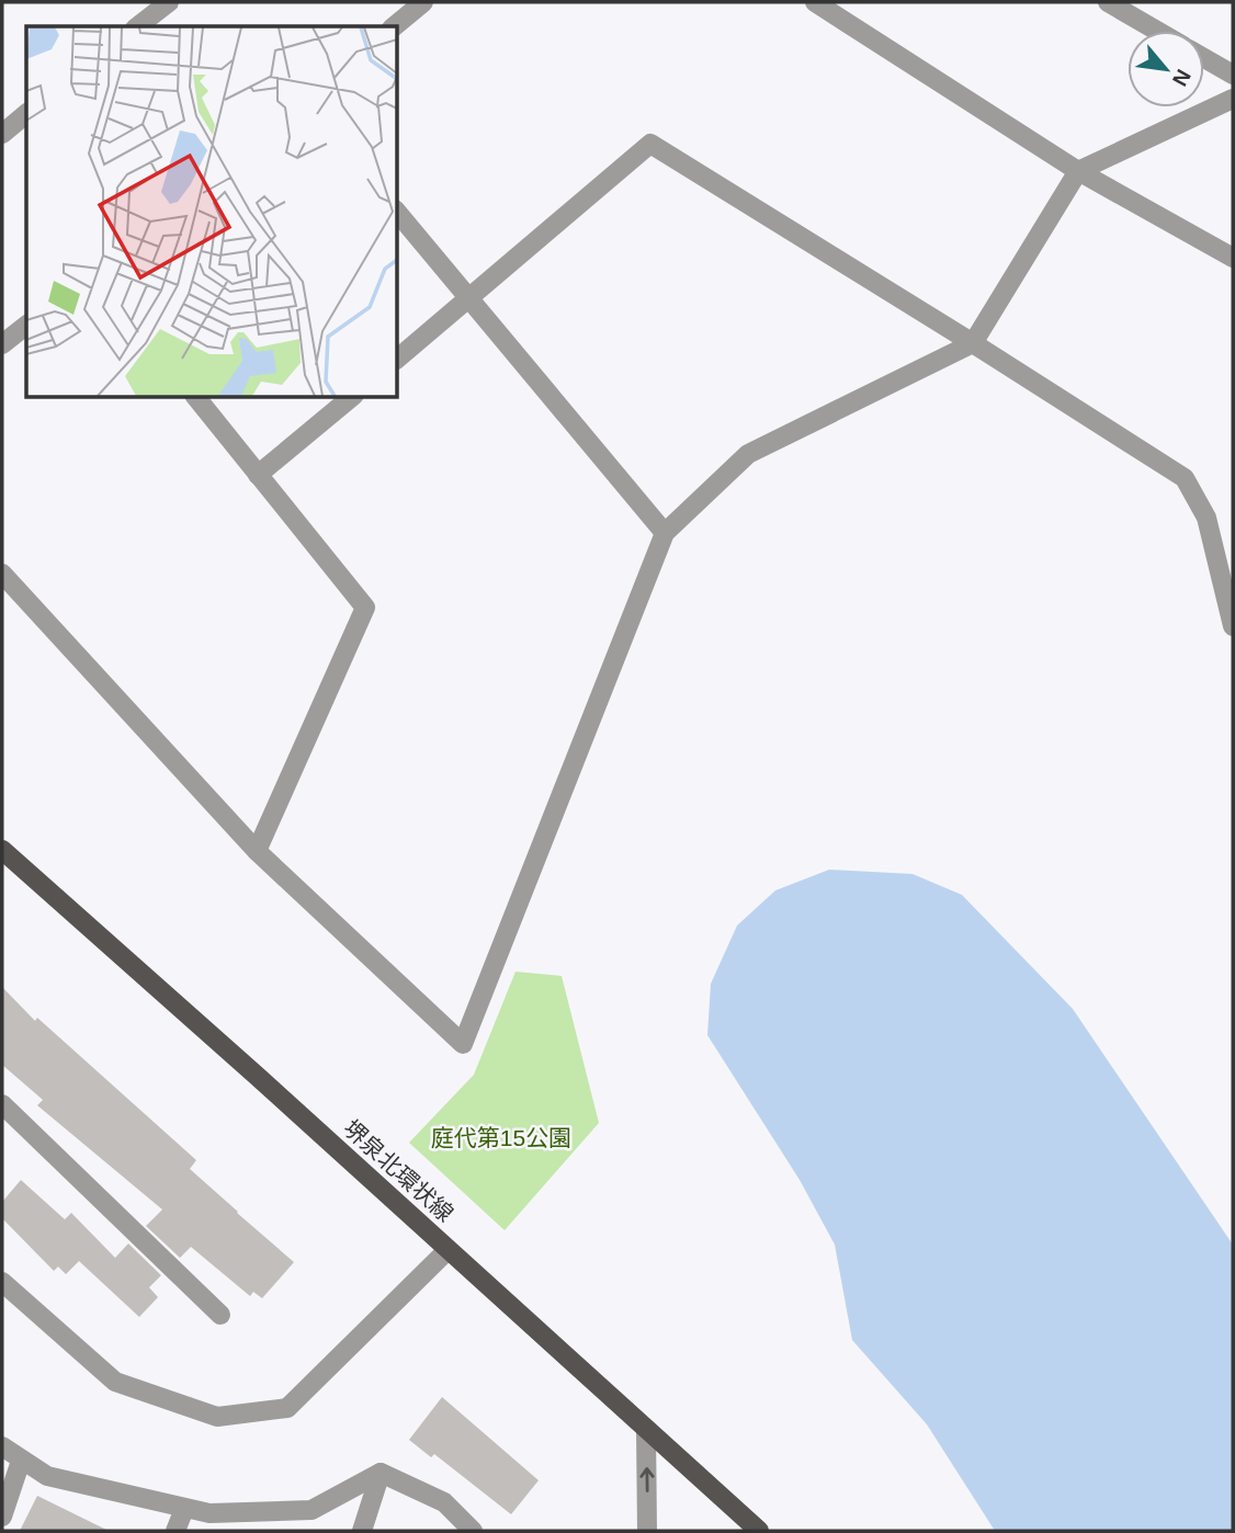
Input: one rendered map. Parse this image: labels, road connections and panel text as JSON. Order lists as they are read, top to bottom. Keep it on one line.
{"streets":{"main road":["堺泉北環状線"]},"parks":["庭代第15公園"],"north":"bottom right"}
